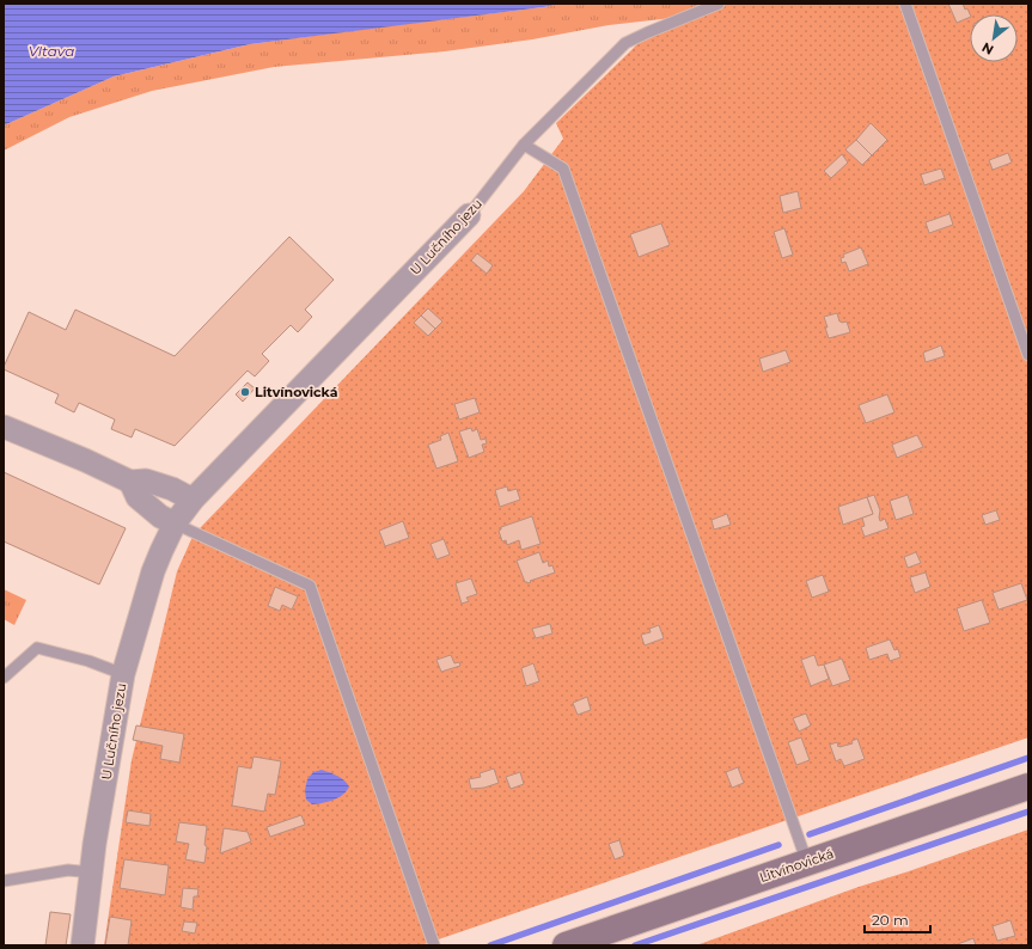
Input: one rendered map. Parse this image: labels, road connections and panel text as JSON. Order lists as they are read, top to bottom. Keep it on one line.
{"streets":{"main road":["Litvínovická"],"street":["U Lučního jezu"]},"water":["Vltava"],"places":["Litvínovická"],"scale_bar":"20 m","north":"bottom left"}
